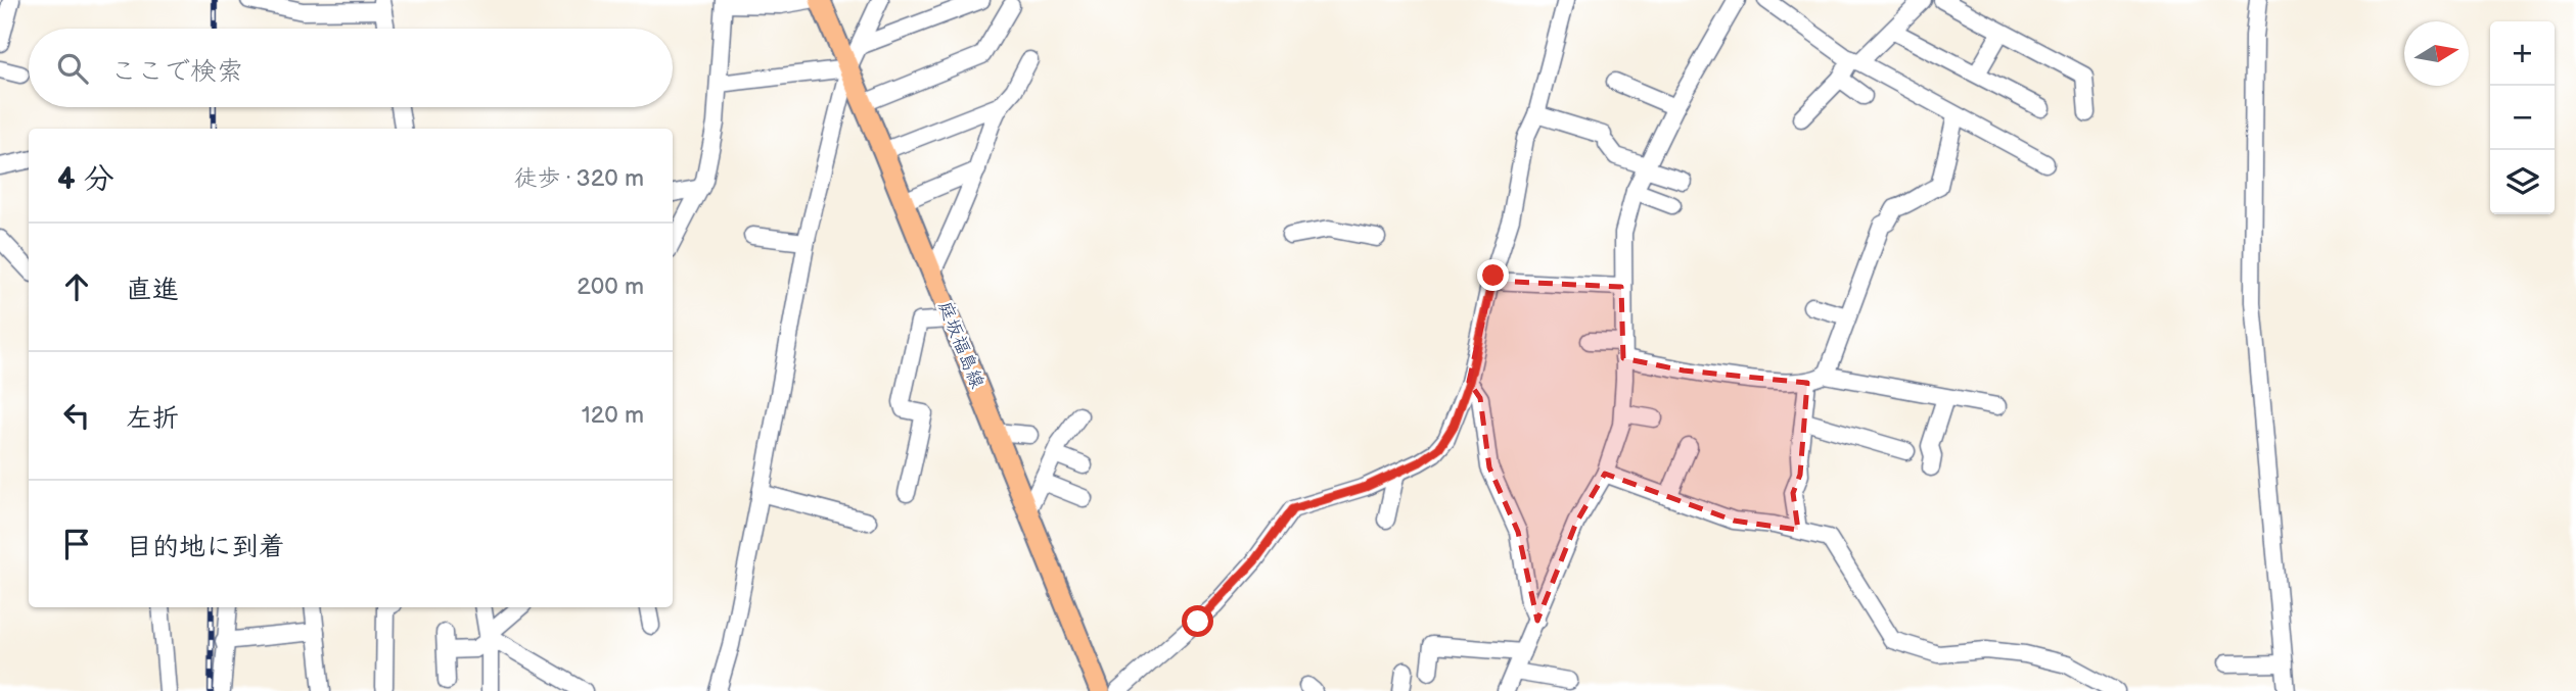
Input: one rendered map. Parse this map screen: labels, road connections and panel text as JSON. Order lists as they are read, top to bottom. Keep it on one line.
{"streets":{"main road":["庭坂福島線"]},"north":"right","page":{"map_buttons":["+","−"],"search":"ここで検索","heading":["4 分","徒歩 · 320 m"],"list":[["直進","200 m"],["左折","120 m"],"目的地に到着"]}}
